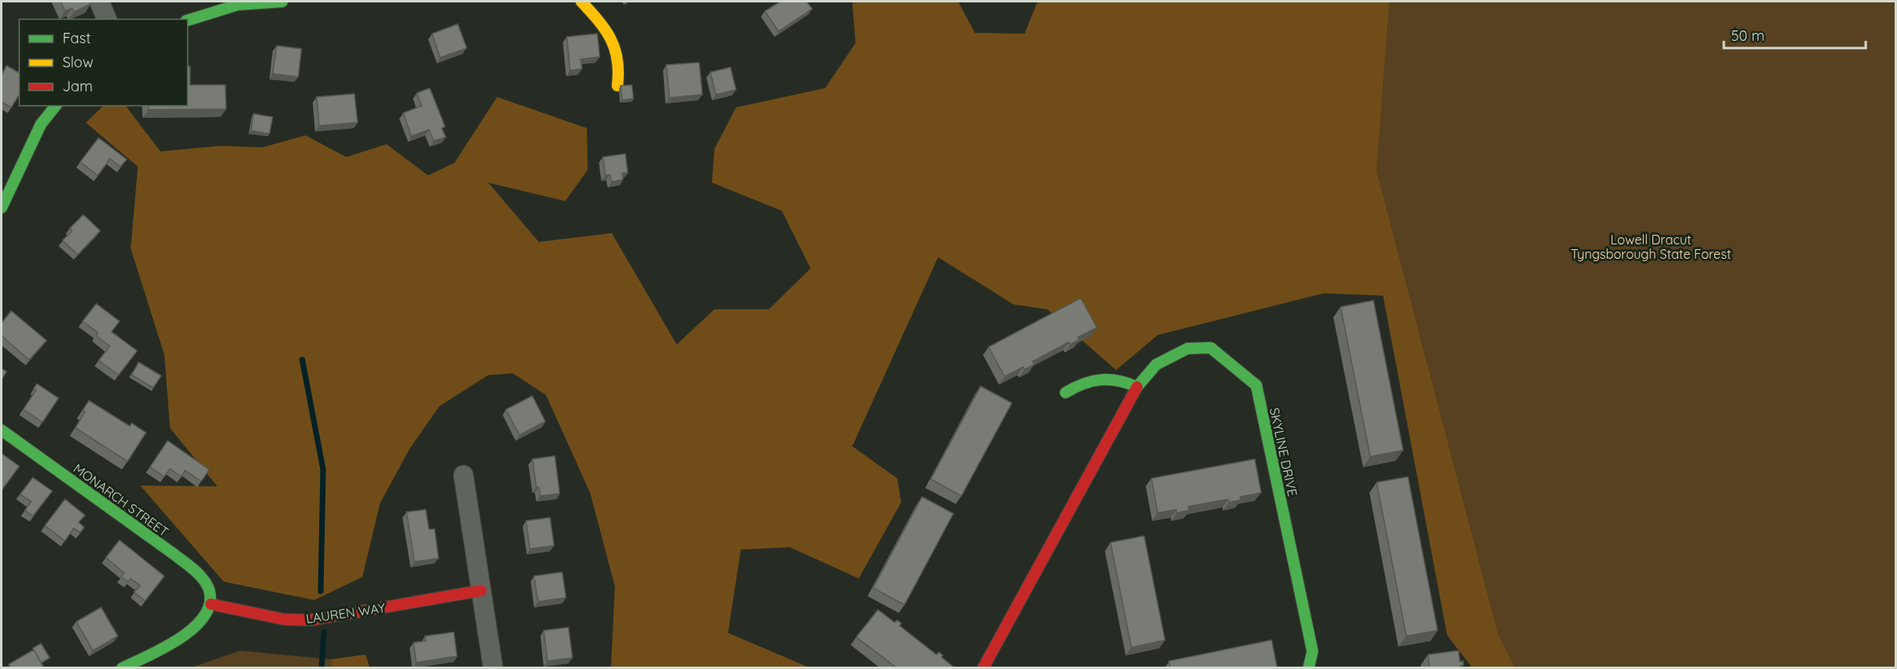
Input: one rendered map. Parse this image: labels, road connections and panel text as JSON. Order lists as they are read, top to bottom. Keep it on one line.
{"streets":{"street":["SKYLINE DRIVE","MONARCH STREET","LAUREN WAY"]},"crossings":[["MONARCH STREET","LAUREN WAY"]],"parks":["Lowell Dracut Tyngsborough State Forest"],"legend":["Fast","Slow","Jam"],"scale_bar":"50 m"}
